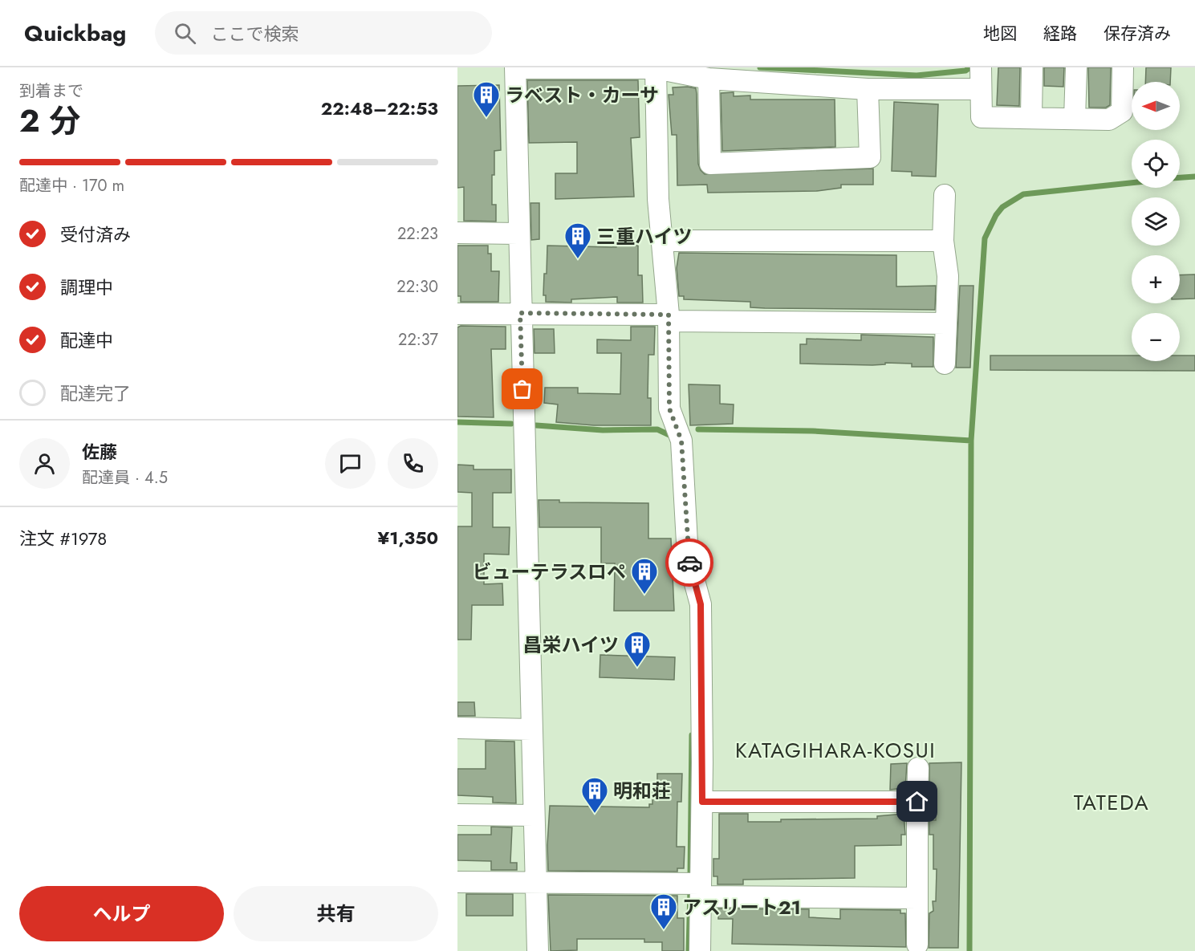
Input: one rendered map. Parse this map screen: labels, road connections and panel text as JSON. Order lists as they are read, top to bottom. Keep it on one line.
{"districts":["KATAGIHARA-KOSUI","TATEDA"],"places":{"building":["ラベスト・カーサ","三重ハイツ","ビューテラスロペ","昌栄ハイツ","明和荘","アスリート21"]},"north":"left","page":{"header":"Quickbag","search":"ここで検索","nav":["地図","経路","保存済み"],"heading":["2 分","到着まで","22:48–22:53"],"panel":["佐藤","配達員 · 4.5","注文 #1978","¥1,350"],"map_buttons":["+","−"],"bar":"配達中 · 170 m","list":[["受付済み","22:23"],["調理中","22:30"],["配達中","22:37"],"配達完了"],"buttons":["ヘルプ","共有"]}}
